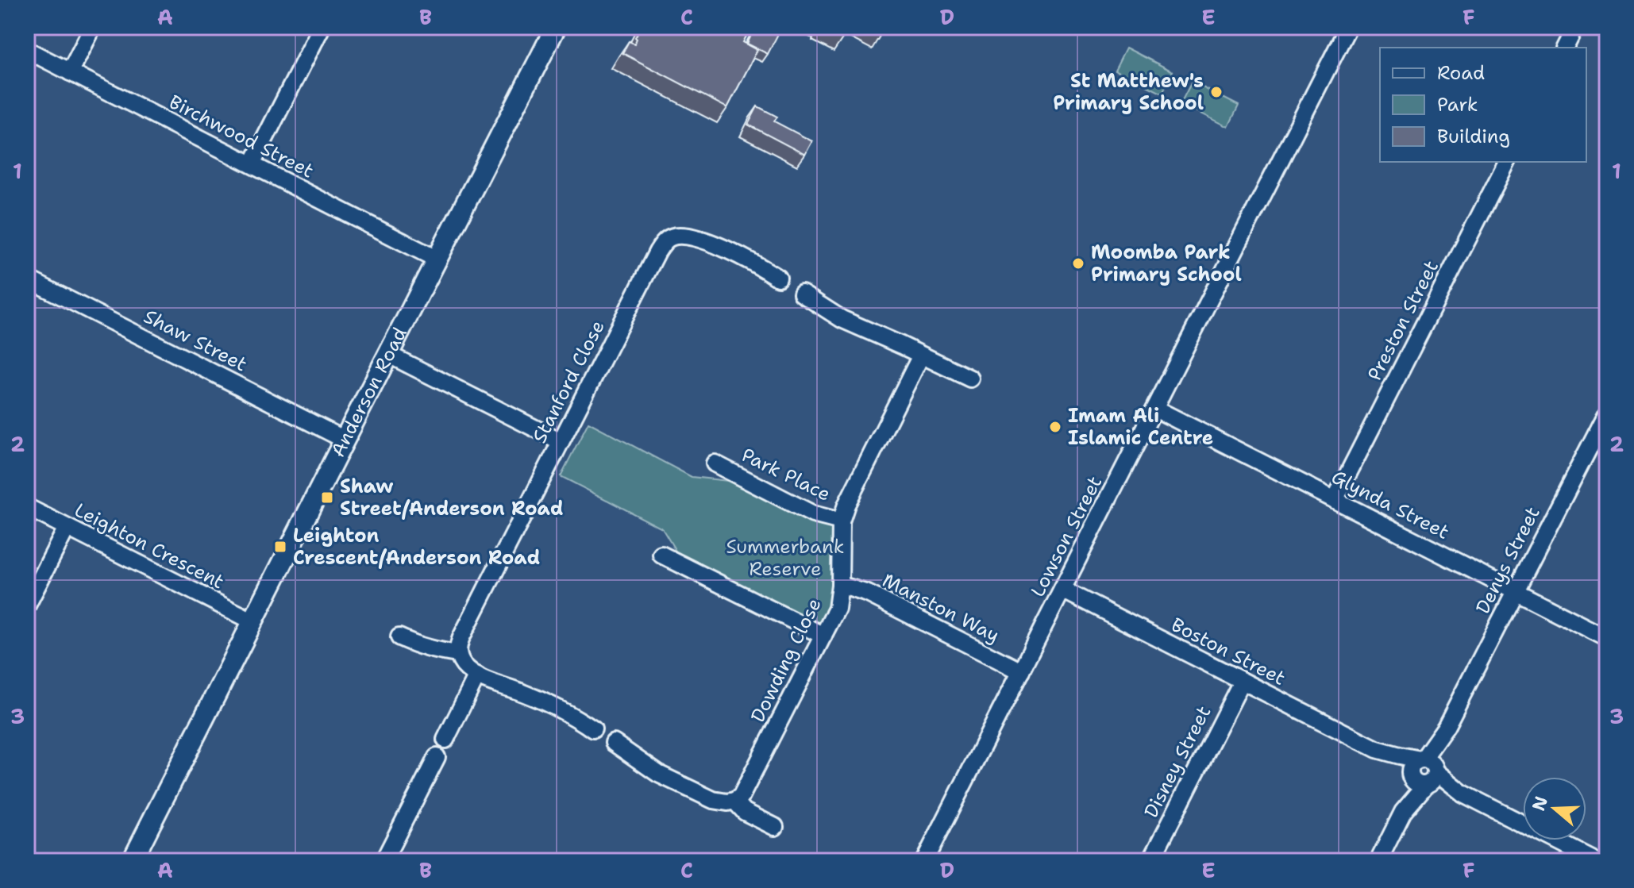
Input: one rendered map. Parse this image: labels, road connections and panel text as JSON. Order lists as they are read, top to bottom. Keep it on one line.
{"streets":{"street":["Birchwood Street","Preston Street","Shaw Street","Stanford Close","Anderson Road","Park Place","Glynda Street","Lowson Street","Leighton Crescent","Denys Street","Manston Way","Boston Street","Dowding Close","Disney Street"]},"crossings":[["Birchwood Street","Anderson Road"],["Preston Street","Glynda Street"],["Shaw Street","Anderson Road"],["Anderson Road","Leighton Crescent"],["Park Place","Dowding Close"],["Glynda Street","Lowson Street"],["Glynda Street","Denys Street"],["Lowson Street","Manston Way"],["Lowson Street","Boston Street"],["Denys Street","Boston Street"],["Manston Way","Dowding Close"],["Boston Street","Disney Street"]],"parks":["Summerbank Reserve"],"places":{"other":["St Matthew's Primary School","Moomba Park Primary School","Imam Ali Islamic Centre"],"transit":["Shaw Street/Anderson Road","Leighton Crescent/Anderson Road"]},"legend":["Road","Park","Building"],"north":"left","grid":{"columns":["A","B","C","D","E","F"],"rows":["1","2","3"]}}
